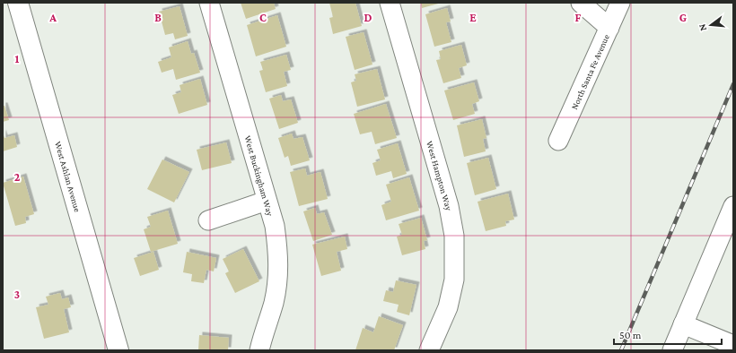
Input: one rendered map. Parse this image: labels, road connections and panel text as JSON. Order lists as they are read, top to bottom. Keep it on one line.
{"streets":{"main road":["West Ashlan Avenue"],"street":["North Santa Fe Avenue","West Buckingham Way","West Hampton Way"]},"scale_bar":"50 m","north":"left","grid":{"columns":["A","B","C","D","E","F","G"],"rows":["1","2","3"]}}
